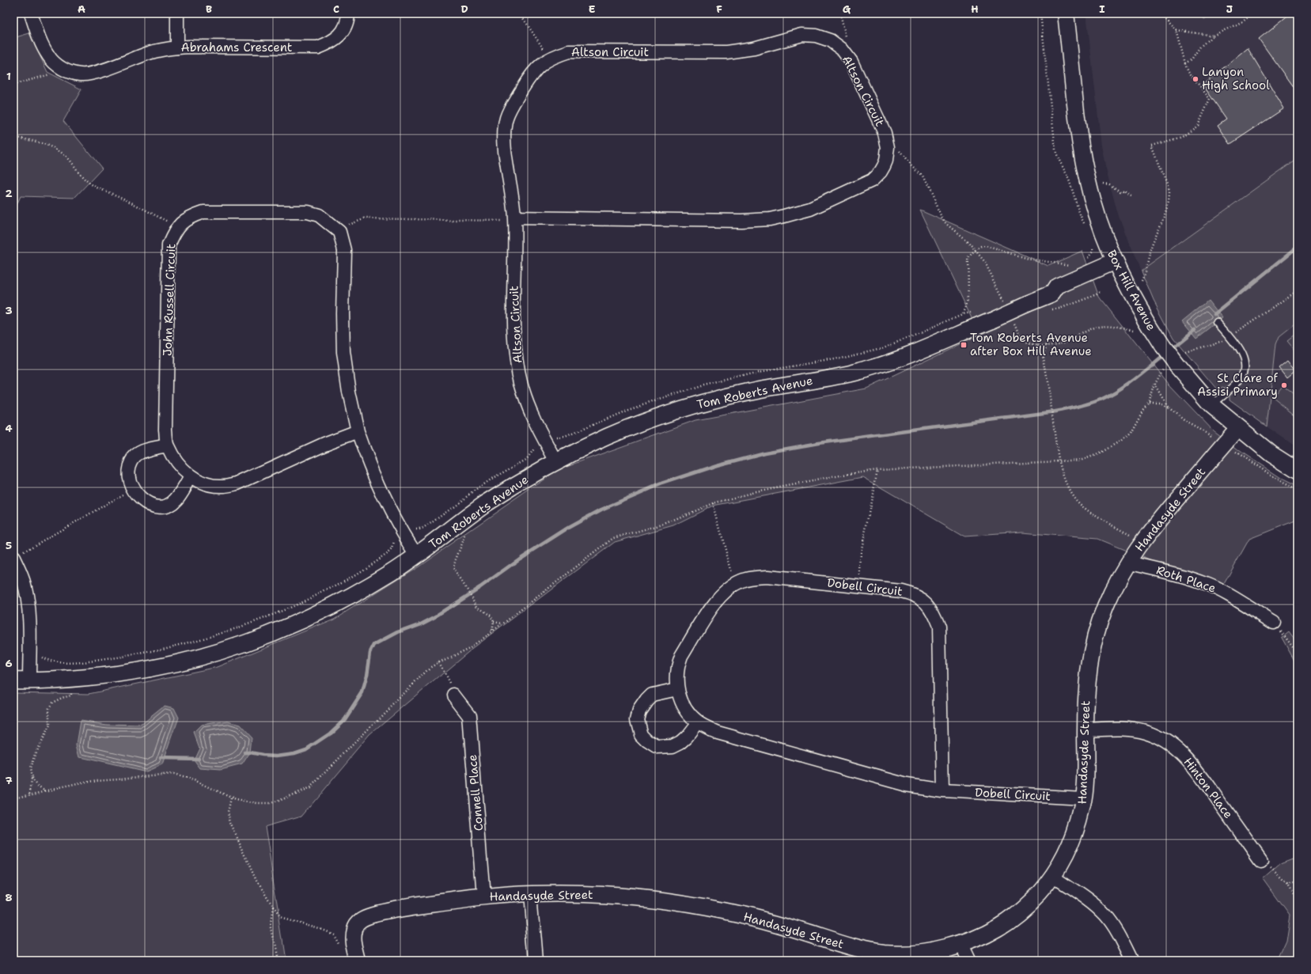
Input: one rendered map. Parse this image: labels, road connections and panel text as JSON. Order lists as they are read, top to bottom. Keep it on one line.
{"streets":{"street":["Abrahams Crescent","Altson Circuit","Box Hill Avenue","John Russell Circuit","Tom Roberts Avenue","Handasyde Street","Roth Place","Dobell Circuit","Hinton Place","Connell Place"]},"crossings":[["Altson Circuit","Tom Roberts Avenue"],["Box Hill Avenue","Tom Roberts Avenue"],["Box Hill Avenue","Handasyde Street"],["Handasyde Street","Roth Place"],["Handasyde Street","Dobell Circuit"],["Handasyde Street","Hinton Place"],["Handasyde Street","Connell Place"]],"places":{"other":["Lanyon High School","St Clare of Assisi Primary"],"transit":["Tom Roberts Avenue after Box Hill Avenue"]},"grid":{"columns":["A","B","C","D","E","F","G","H","I","J"],"rows":["1","2","3","4","5","6","7","8"]}}
